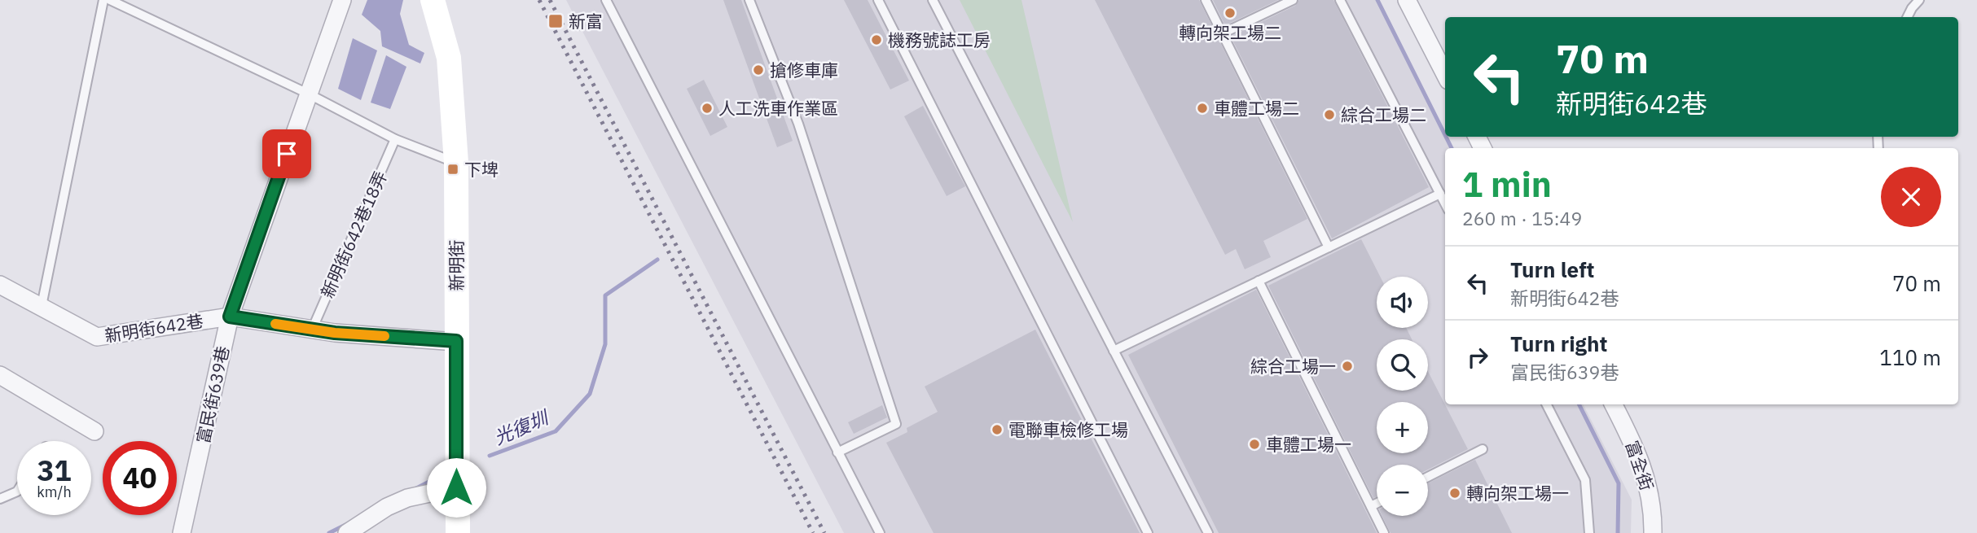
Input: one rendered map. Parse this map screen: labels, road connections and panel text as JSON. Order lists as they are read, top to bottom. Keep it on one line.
{"streets":{"street":["新明街","新明街642巷","富民街639巷","富全街"],"lane":["新明街642巷18弄"]},"crossings":[["新明街642巷18弄","新明街642巷"],["新明街","新明街642巷"],["新明街642巷","富民街639巷"]],"water":["光復圳"],"places":{"other":["轉向架工場二","機務號誌工房","搶修車庫","人工洗車作業區","車體工場二","綜合工場二","綜合工場一","電聯車檢修工場","車體工場一","轉向架工場一"],"transit":["新富","下埤"]},"page":{"turn":["70 m","新明街642巷"],"heading":["1 min","260 m · 15:49"],"list":[{"name":"Turn left","note":"新明街642巷","value":"70 m"},{"name":"Turn right","note":"富民街639巷","value":"110 m"}],"map_buttons":["+","−"],"speed":"31 km/h","limit":"40"}}
